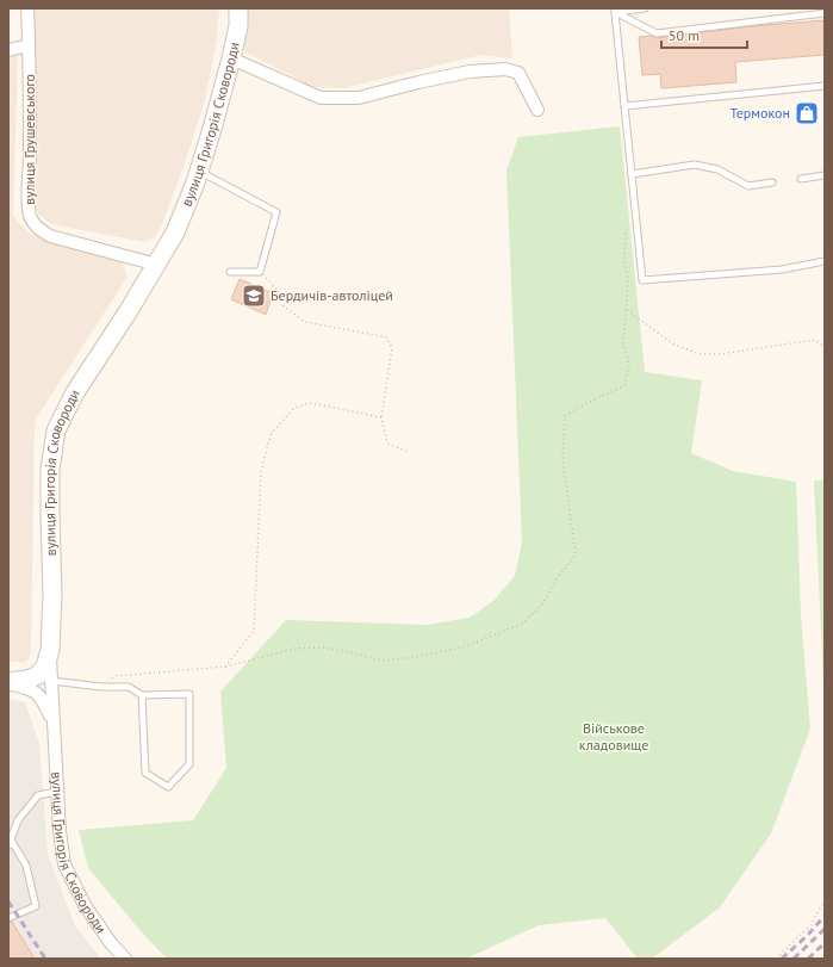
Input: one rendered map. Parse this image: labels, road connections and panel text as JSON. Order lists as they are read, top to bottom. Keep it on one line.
{"streets":{"main road":["вулиця Григорія Сковороди"],"street":["вулиця Грушевського"]},"crossings":[["вулиця Григорія Сковороди","вулиця Грушевського"]],"parks":["Військове кладовище"],"places":{"shop":["Термокон"],"school or university":["Бердичів-автоліцей"]},"scale_bar":"50 m"}
